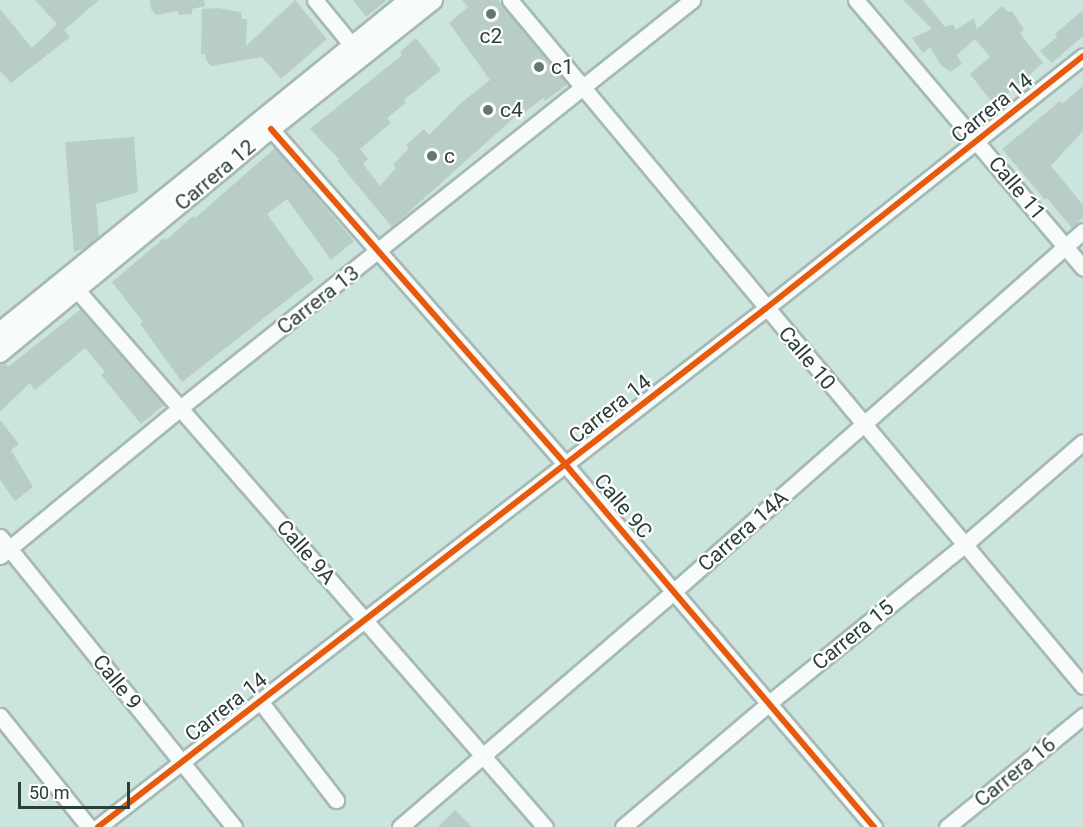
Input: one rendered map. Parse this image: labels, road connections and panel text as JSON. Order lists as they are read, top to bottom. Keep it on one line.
{"streets":{"street":["Carrera 14","Carrera 12","Calle 11","Carrera 13","Calle 10","Calle 9C","Carrera 14A","Calle 9A","Carrera 15","Calle 9","Carrera 16"]},"crossings":[["Carrera 14","Calle 11"],["Carrera 14","Calle 10"],["Carrera 14","Calle 9C"],["Carrera 14","Calle 9A"],["Carrera 14","Calle 9"],["Carrera 12","Calle 9C"],["Carrera 12","Calle 9A"],["Calle 11","Carrera 14A"],["Carrera 13","Calle 10"],["Carrera 13","Calle 9C"],["Carrera 13","Calle 9A"],["Carrera 13","Calle 9"],["Calle 10","Carrera 14A"],["Calle 10","Carrera 15"],["Calle 9C","Carrera 14A"],["Calle 9C","Carrera 15"],["Carrera 14A","Calle 9A"]],"places":["c2","c1","c4","c"],"scale_bar":"50 m"}
